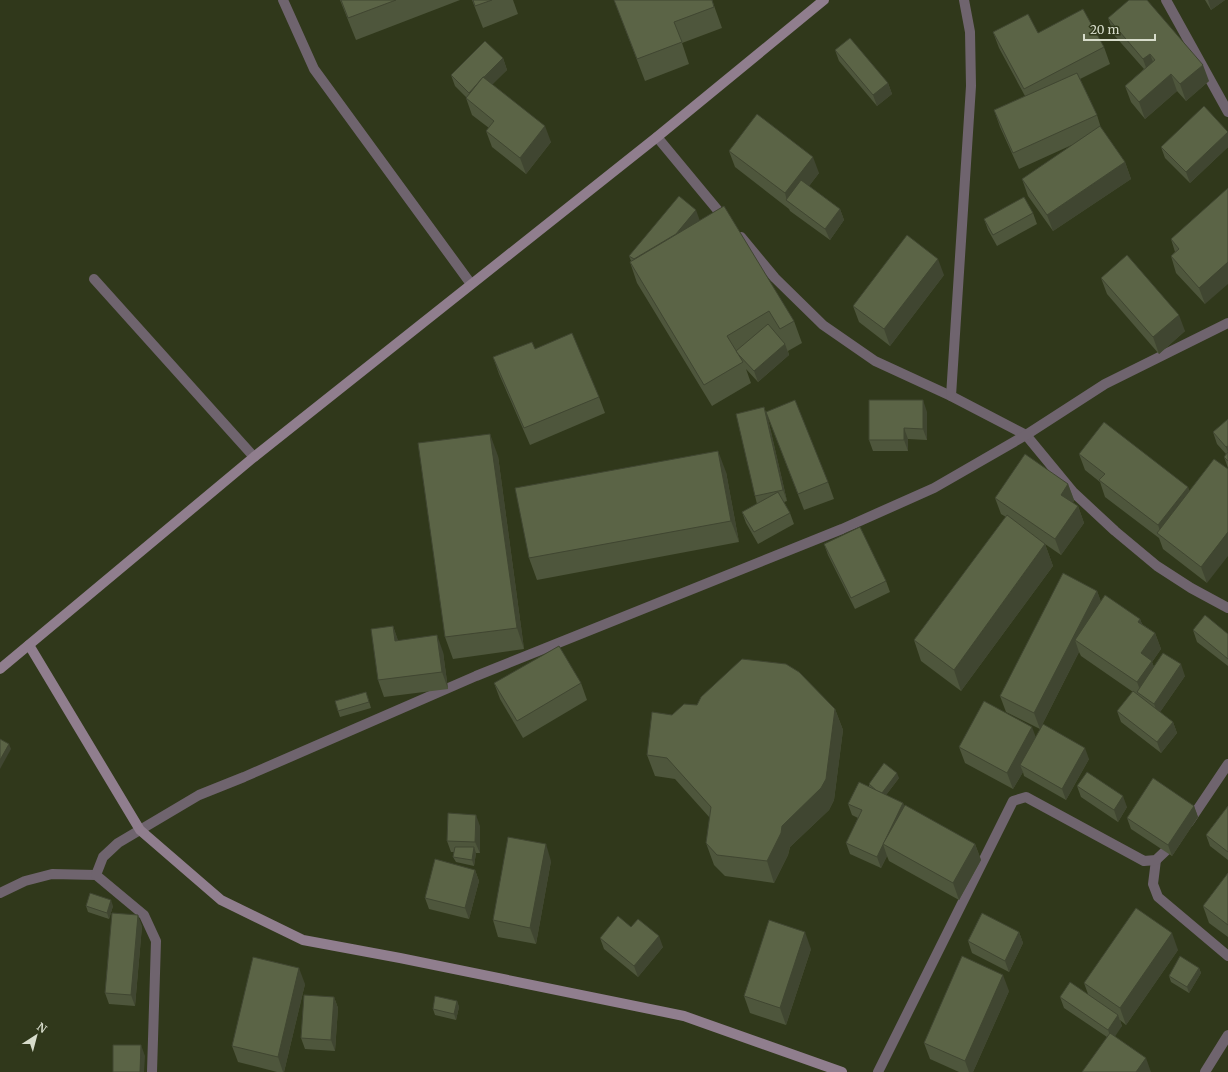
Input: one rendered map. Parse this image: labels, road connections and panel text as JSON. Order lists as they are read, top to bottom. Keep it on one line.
{"scale_bar":"20 m","north":"top right"}
